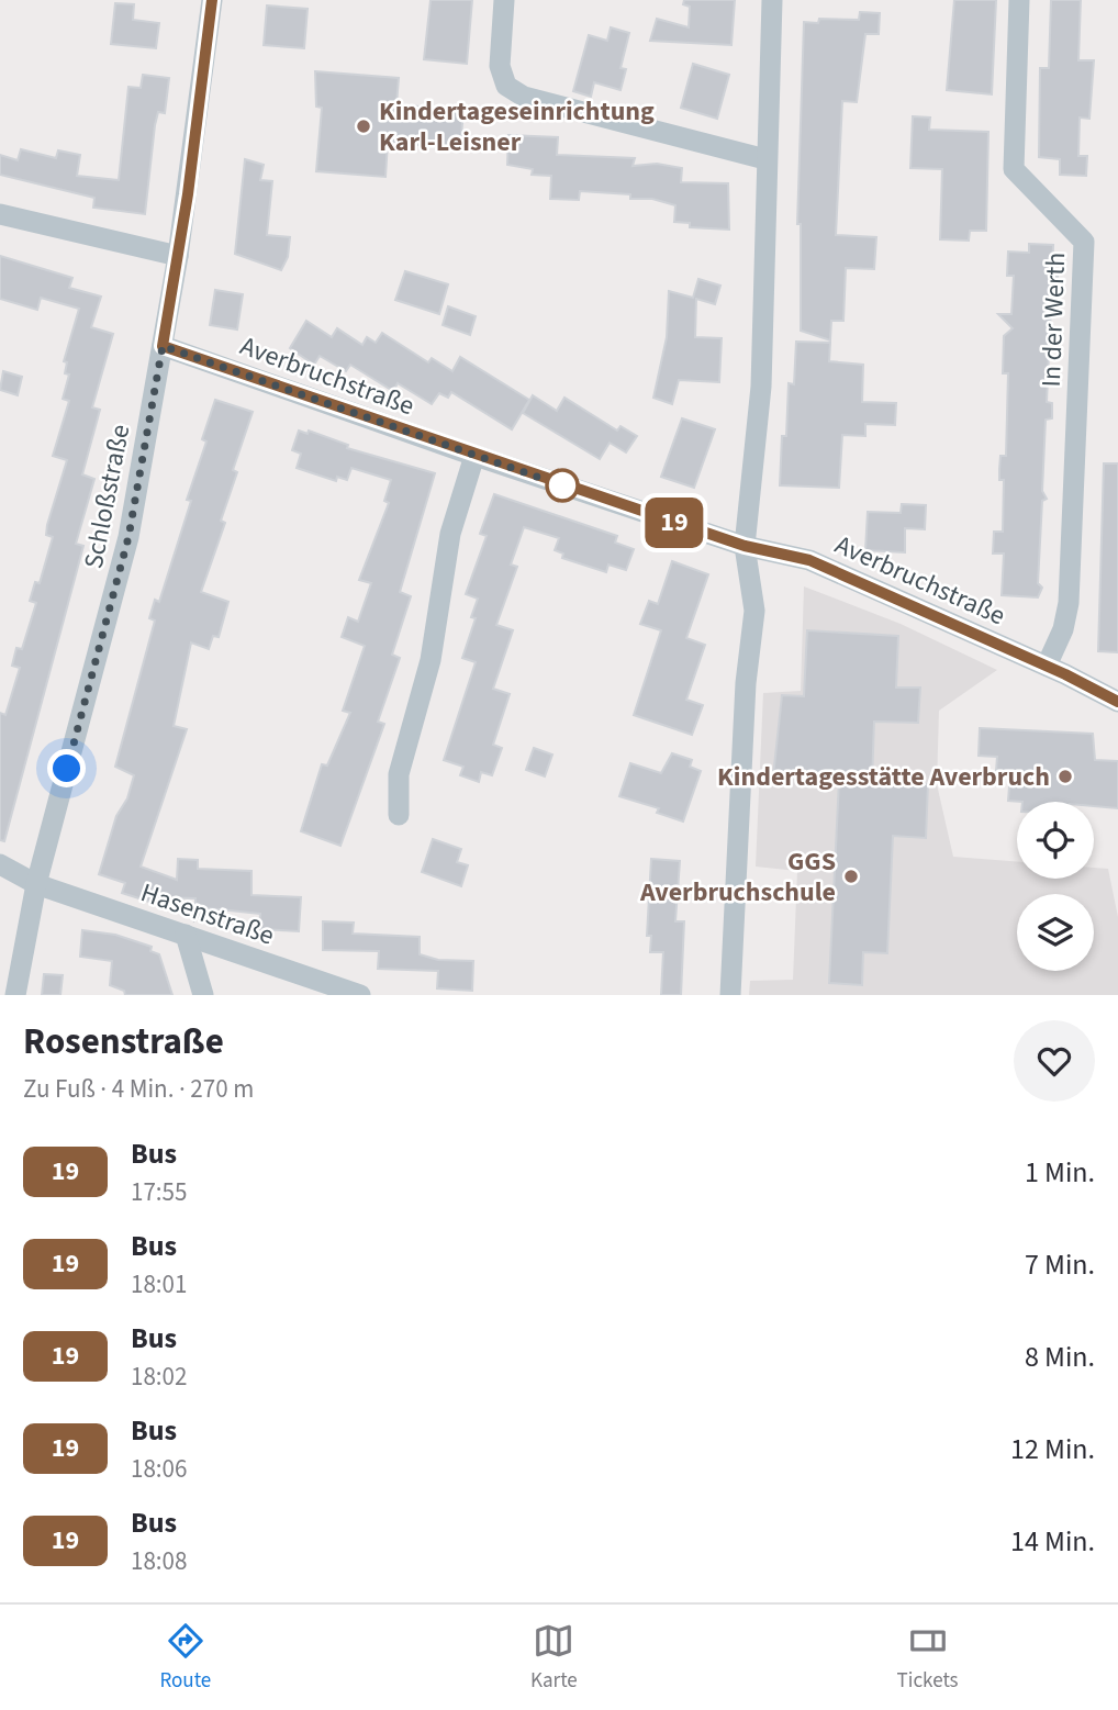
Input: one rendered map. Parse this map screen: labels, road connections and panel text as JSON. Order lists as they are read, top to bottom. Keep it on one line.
{"streets":{"street":["In der Werth","Averbruchstraße","Schloßstraße","Hasenstraße"]},"crossings":[["In der Werth","Averbruchstraße"],["Averbruchstraße","Schloßstraße"],["Schloßstraße","Hasenstraße"]],"places":["Kindertageseinrichtung Karl-Leisner","Kindertagesstätte Averbruch","GGS Averbruchschule"],"lines":["bus line 19"],"page":{"on_map":"19","heading":["Rosenstraße","Zu Fuß · 4 Min. · 270 m"],"list":[{"mark":"19","name":"Bus","note":"17:55","value":"1 Min."},{"mark":"19","name":"Bus","note":"18:01","value":"7 Min."},{"mark":"19","name":"Bus","note":"18:02","value":"8 Min."},{"mark":"19","name":"Bus","note":"18:06","value":"12 Min."},{"mark":"19","name":"Bus","note":"18:08","value":"14 Min."}],"tabs":["Route","Karte","Tickets"]}}
